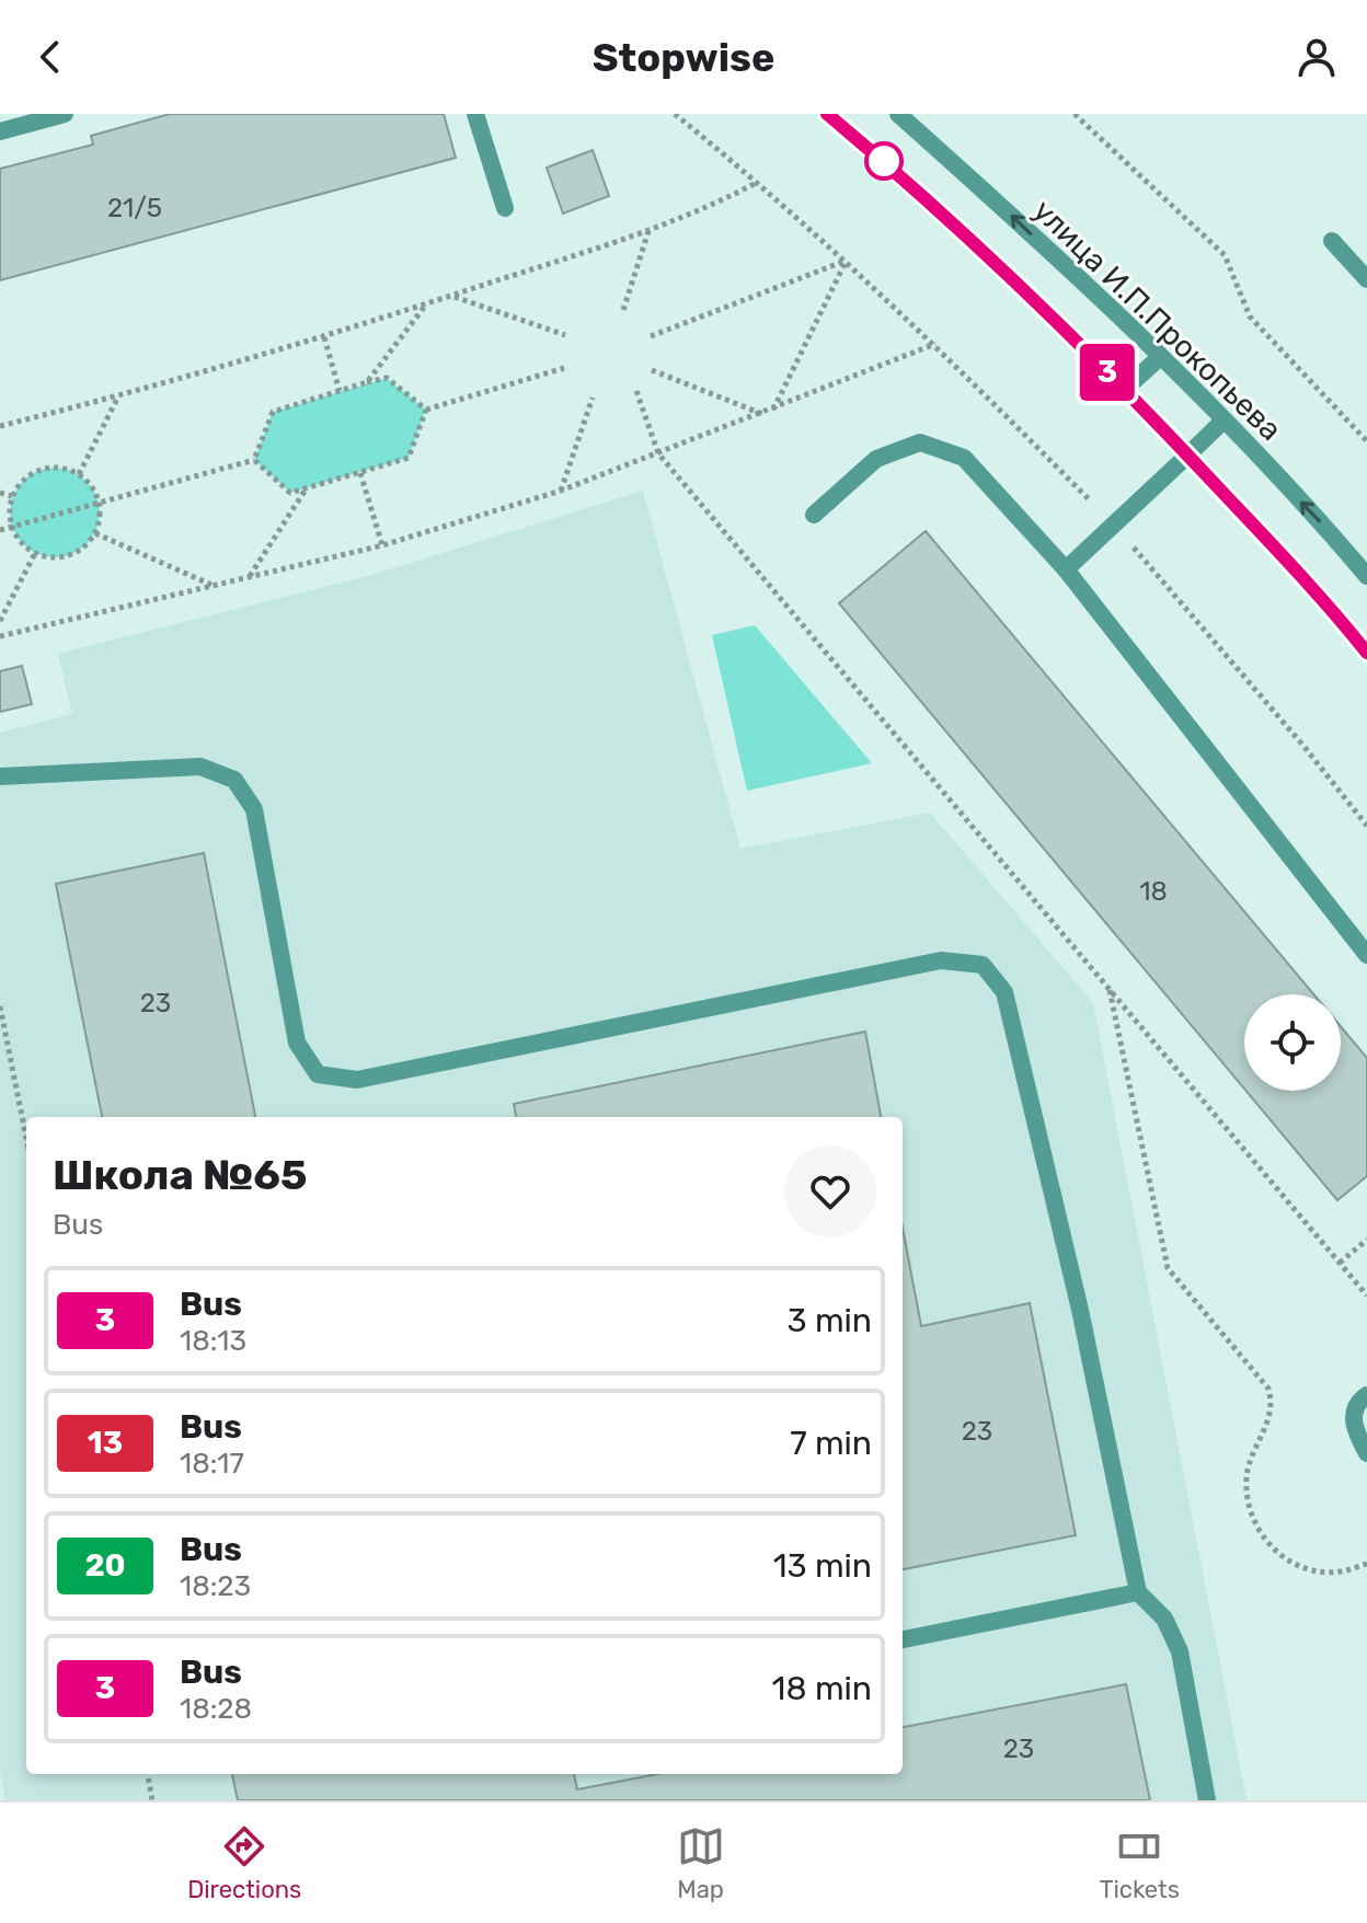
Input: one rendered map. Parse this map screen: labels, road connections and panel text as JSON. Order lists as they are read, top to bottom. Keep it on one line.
{"streets":{"street":["улица И.П.Прокопьева"]},"lines":["bus line 3"],"house_numbers":["21/5","18","23","23","23"],"page":{"header":"Stopwise","on_map":"3","heading":["Школа №65","Bus"],"list":[{"mark":"3","name":"Bus","note":"18:13","value":"3 min"},{"mark":"13","name":"Bus","note":"18:17","value":"7 min"},{"mark":"20","name":"Bus","note":"18:23","value":"13 min"},{"mark":"3","name":"Bus","note":"18:28","value":"18 min"}],"tabs":["Directions","Map","Tickets"]}}
